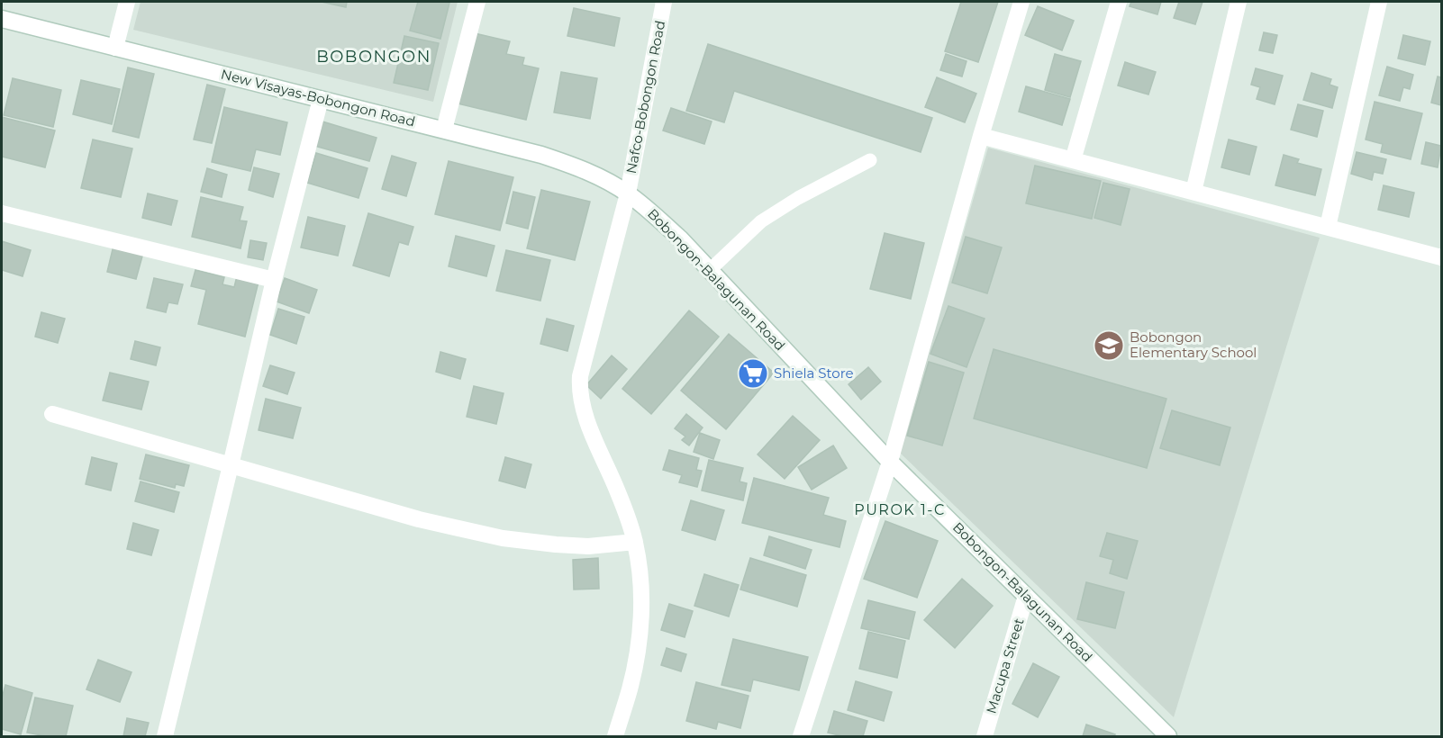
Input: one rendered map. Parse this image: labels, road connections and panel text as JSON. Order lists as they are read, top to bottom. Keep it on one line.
{"streets":{"street":["Nafco-Bobongon Road","New Visayas-Bobongon Road","Bobongon-Balagunan Road","Macupa Street"]},"crossings":[["Nafco-Bobongon Road","New Visayas-Bobongon Road"],["Nafco-Bobongon Road","Bobongon-Balagunan Road"],["New Visayas-Bobongon Road","Bobongon-Balagunan Road"],["Bobongon-Balagunan Road","Macupa Street"]],"districts":["BOBONGON","PUROK 1-C"],"places":{"school or university":["Bobongon Elementary School"],"supermarket":["Shiela Store"]}}
